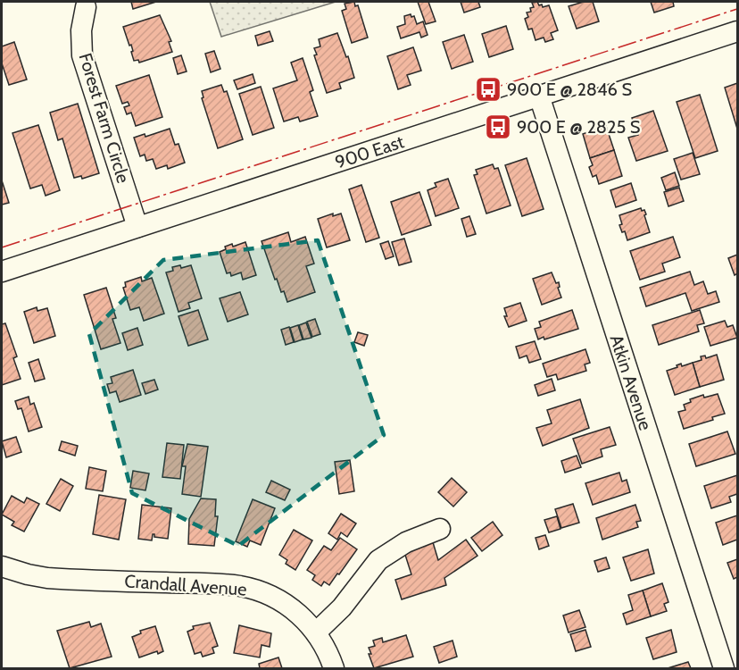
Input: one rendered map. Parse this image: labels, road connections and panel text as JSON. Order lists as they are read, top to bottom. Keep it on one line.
{"streets":{"street":["Forest Farm Circle","900 East","Atkin Avenue","Crandall Avenue"]},"crossings":[["Forest Farm Circle","900 East"],["900 East","Atkin Avenue"]],"places":{"bus stop":["900 E @ 2846 S","900 E @ 2825 S"]}}
